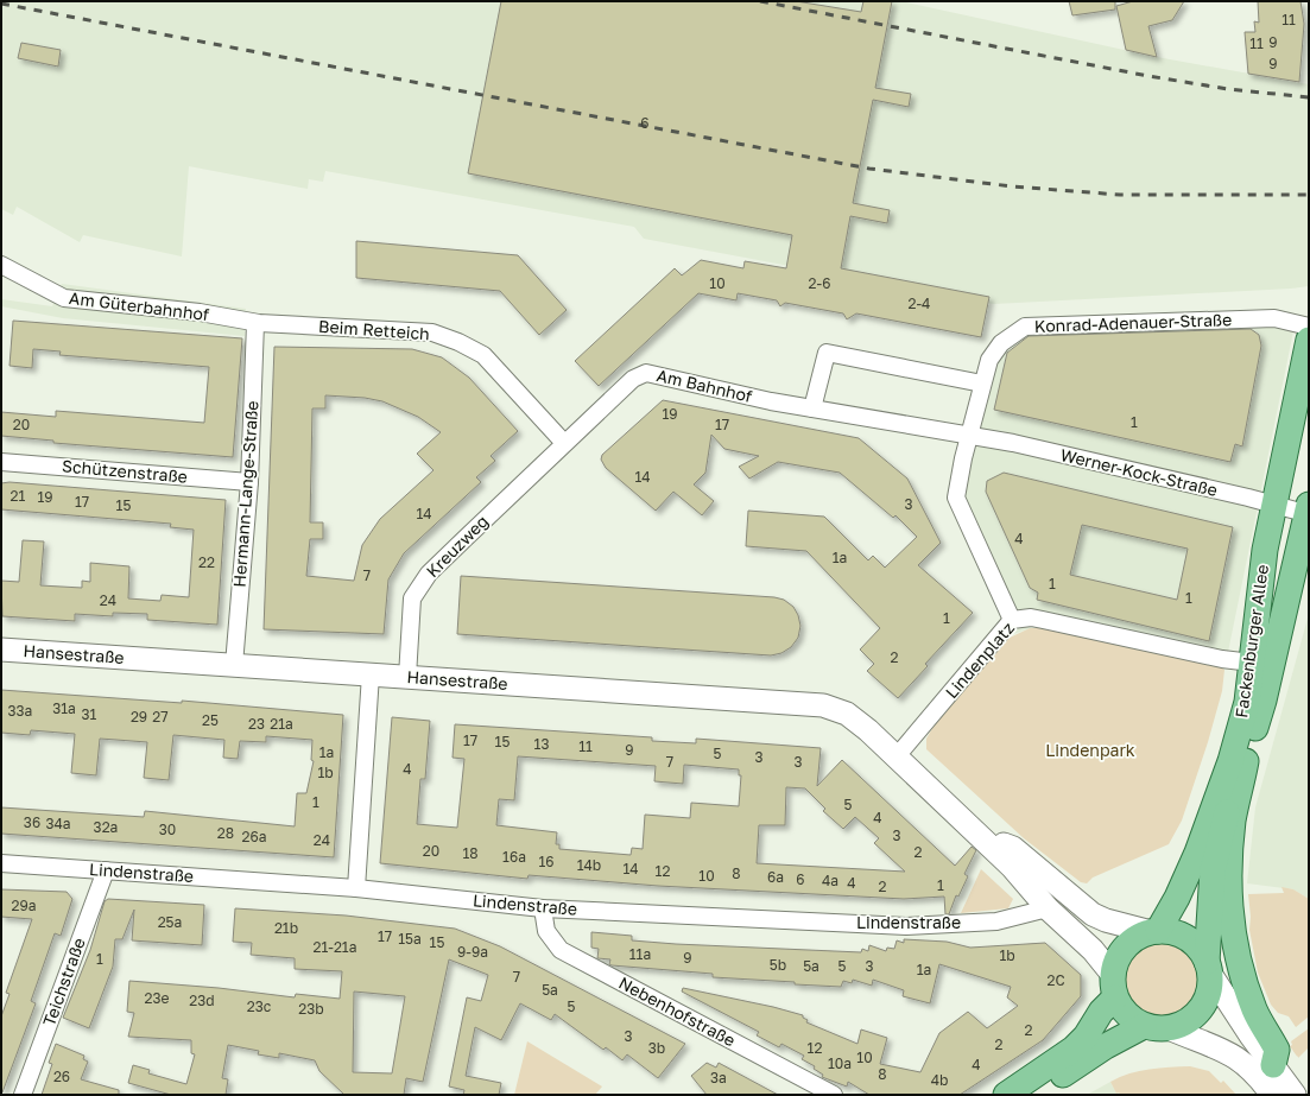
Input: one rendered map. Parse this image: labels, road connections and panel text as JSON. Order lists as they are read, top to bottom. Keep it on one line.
{"streets":{"main road":["Fackenburger Allee"],"street":["Am Güterbahnhof","Konrad-Adenauer-Straße","Beim Retteich","Am Bahnhof","Schützenstraße","Werner-Kock-Straße","Hermann-Lange-Straße","Kreuzweg","Hansestraße","Lindenplatz","Lindenstraße","Teichstraße","Nebenhofstraße"]},"crossings":[["Am Güterbahnhof","Beim Retteich"],["Am Güterbahnhof","Hermann-Lange-Straße"],["Konrad-Adenauer-Straße","Am Bahnhof"],["Konrad-Adenauer-Straße","Werner-Kock-Straße"],["Konrad-Adenauer-Straße","Lindenplatz"],["Beim Retteich","Am Bahnhof"],["Beim Retteich","Hermann-Lange-Straße"],["Beim Retteich","Kreuzweg"],["Am Bahnhof","Werner-Kock-Straße"],["Am Bahnhof","Kreuzweg"],["Schützenstraße","Hermann-Lange-Straße"],["Werner-Kock-Straße","Fackenburger Allee"],["Hermann-Lange-Straße","Hansestraße"],["Kreuzweg","Hansestraße"],["Fackenburger Allee","Lindenplatz"],["Hansestraße","Lindenplatz"],["Lindenstraße","Teichstraße"],["Lindenstraße","Nebenhofstraße"]],"parks":["Lindenpark"],"house_numbers":["11","9","11","9","6","10","2-6","2-4","19","1","20","17","14","21","19","17","3","15","14","4","1a","22","7","1","1","24","1","2","31a","33a","31","29","27","25","23","21a","17","15","13","11","9","1a","5","3","7","3","4","1b","1","5","4","36","34a","32a","30","28","3","26a","24","20","2","18","16a","16","14b","14","12","8","10","6a","6","4a","4","1","2","29a","25a","21b","17","15a","15","21-21a","9-9a","11a","1b","9","1","5b","5a","5","3","1a","7","2C","5a","23e","23d","23c","5","23b","2","3","2","3b","12","10","10a","4","8","26","3a","4b"]}
